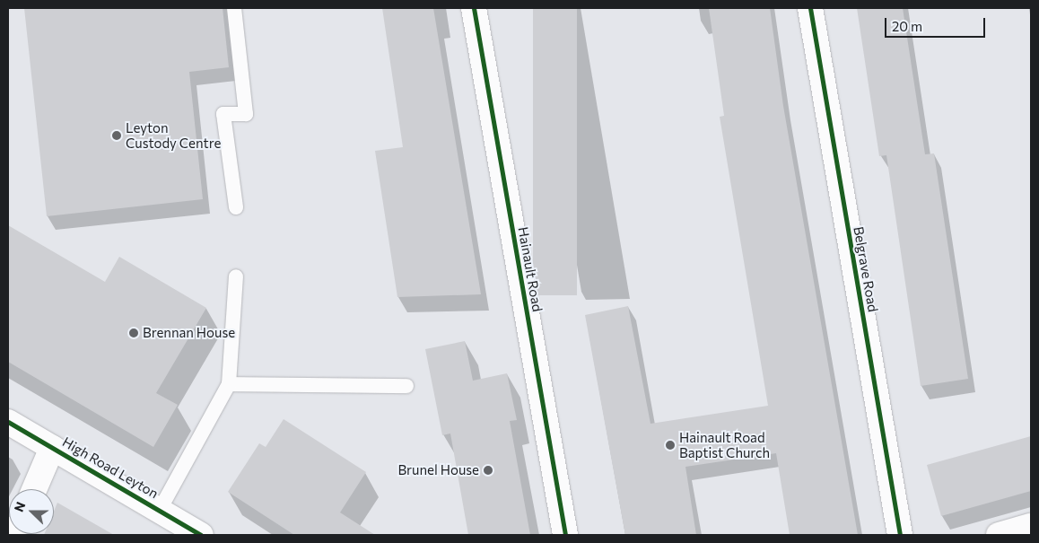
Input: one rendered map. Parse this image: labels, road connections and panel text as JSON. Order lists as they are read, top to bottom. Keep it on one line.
{"streets":{"street":["Hainault Road","Belgrave Road","High Road Leyton"]},"places":["Leyton Custody Centre","Brennan House","Hainault Road Baptist Church","Brunel House"],"scale_bar":"20 m","north":"left"}
